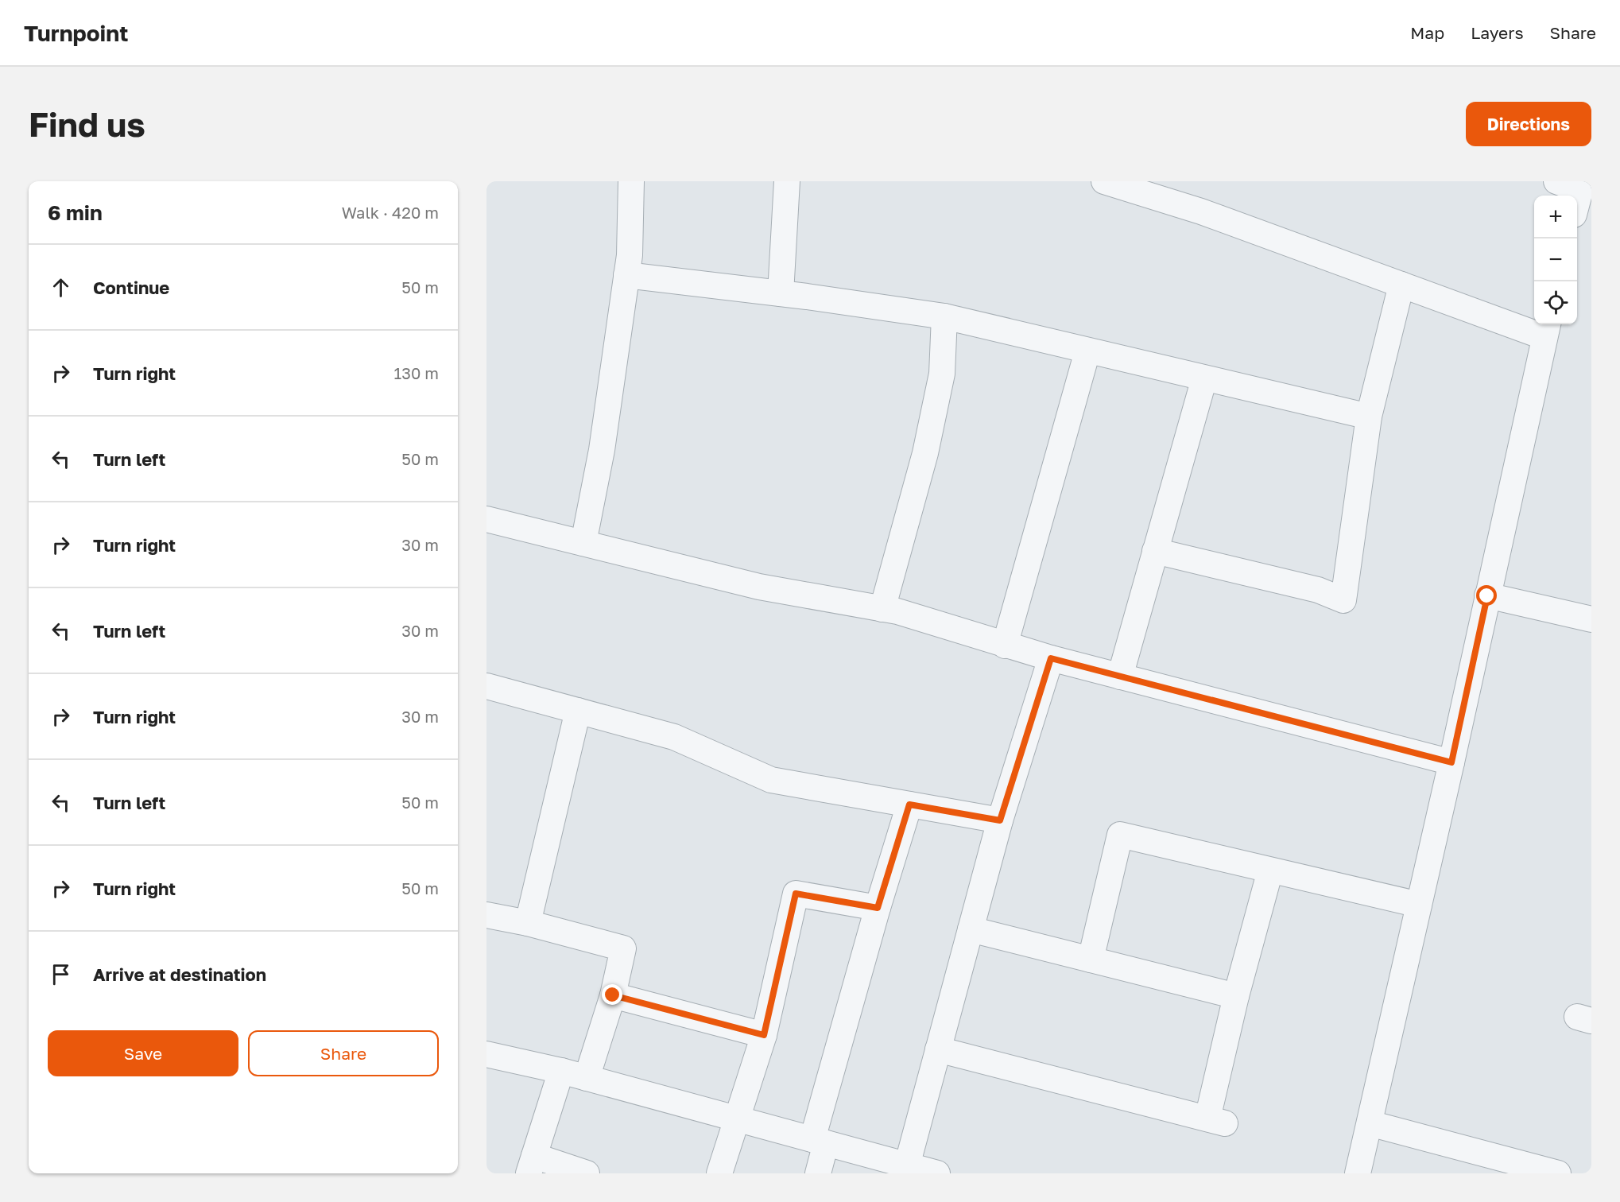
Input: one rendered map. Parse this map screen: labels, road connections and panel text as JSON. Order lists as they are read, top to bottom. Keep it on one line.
{"page":{"header":"Turnpoint","nav":["Map","Layers","Share"],"buttons":["Directions",["Save","Share"]],"title":"Find us","heading":["6 min","Walk · 420 m"],"map_buttons":["+","−"],"list":[["Continue","50 m"],["Turn right","130 m"],["Turn left","50 m"],["Turn right","30 m"],["Turn left","30 m"],["Turn right","30 m"],["Turn left","50 m"],["Turn right","50 m"],"Arrive at destination"]}}
